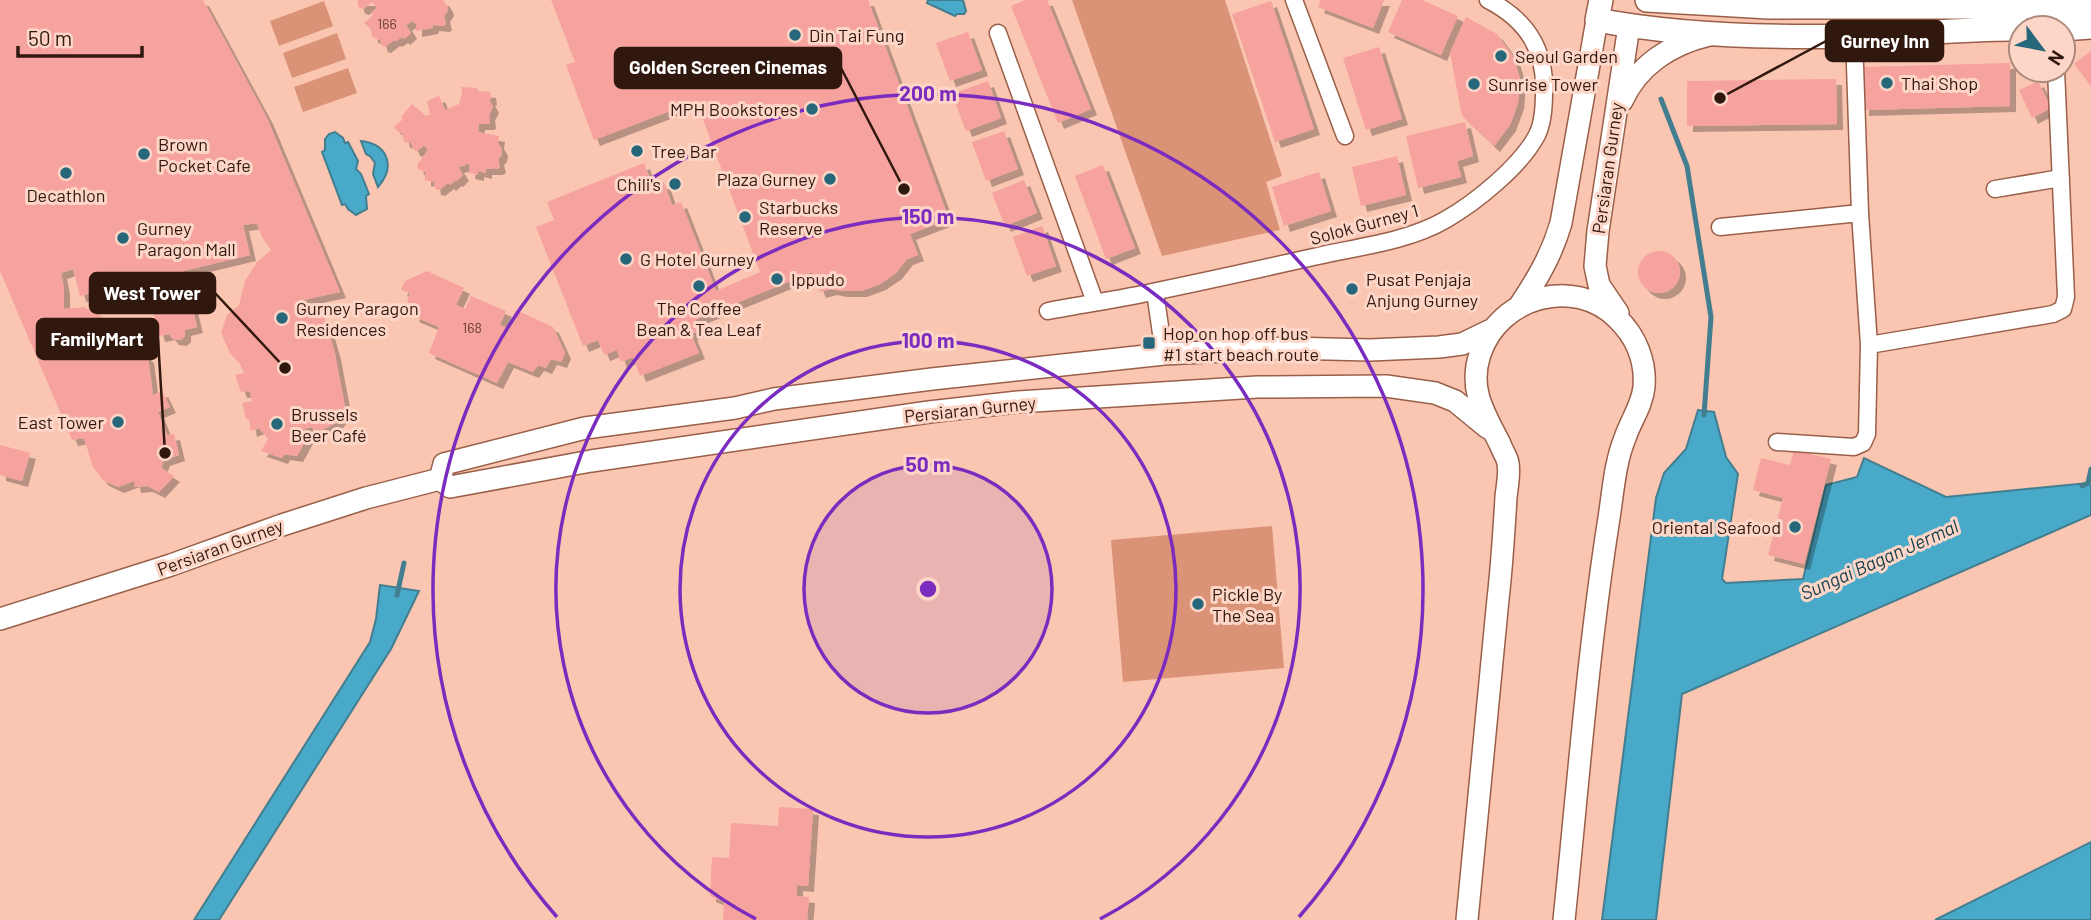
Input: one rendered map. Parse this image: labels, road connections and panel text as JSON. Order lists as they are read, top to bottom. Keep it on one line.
{"streets":{"main road":["Persiaran Gurney"],"street":["Solok Gurney 1"]},"water":["Sungai Bagan Jermal"],"places":{"other":["Din Tai Fung","Seoul Garden","Thai Shop","Sunrise Tower","Gurney Inn","MPH Bookstores","Tree Bar","Brown Pocket Cafe","Decathlon","Plaza Gurney","Chili's","Golden Screen Cinemas","Starbucks Reserve","Gurney Paragon Mall","G Hotel Gurney","Ippudo","The Coffee Bean & Tea Leaf","Pusat Penjaja Anjung Gurney","Gurney Paragon Residences","West Tower","East Tower","Brussels Beer Café","FamilyMart","Oriental Seafood","Pickle By The Sea"],"transit":["Hop on hop off bus #1 start beach route"]},"house_numbers":["166","168"],"scale_bar":"50 m","north":"bottom right","rings":["200 m","150 m","100 m","50 m"]}
